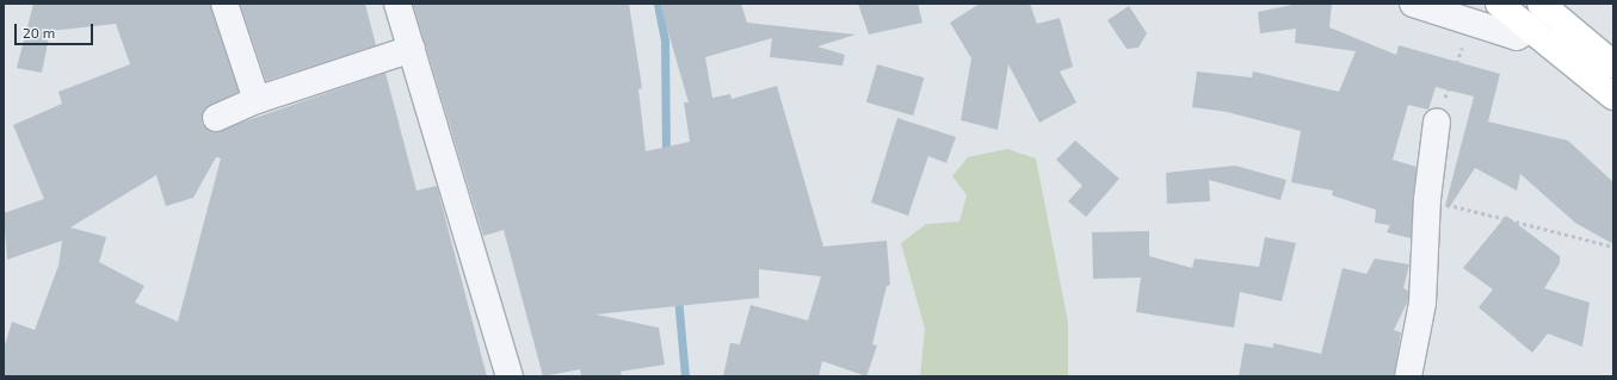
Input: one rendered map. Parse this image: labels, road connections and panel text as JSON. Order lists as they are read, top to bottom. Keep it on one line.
{"scale_bar":"20 m"}
